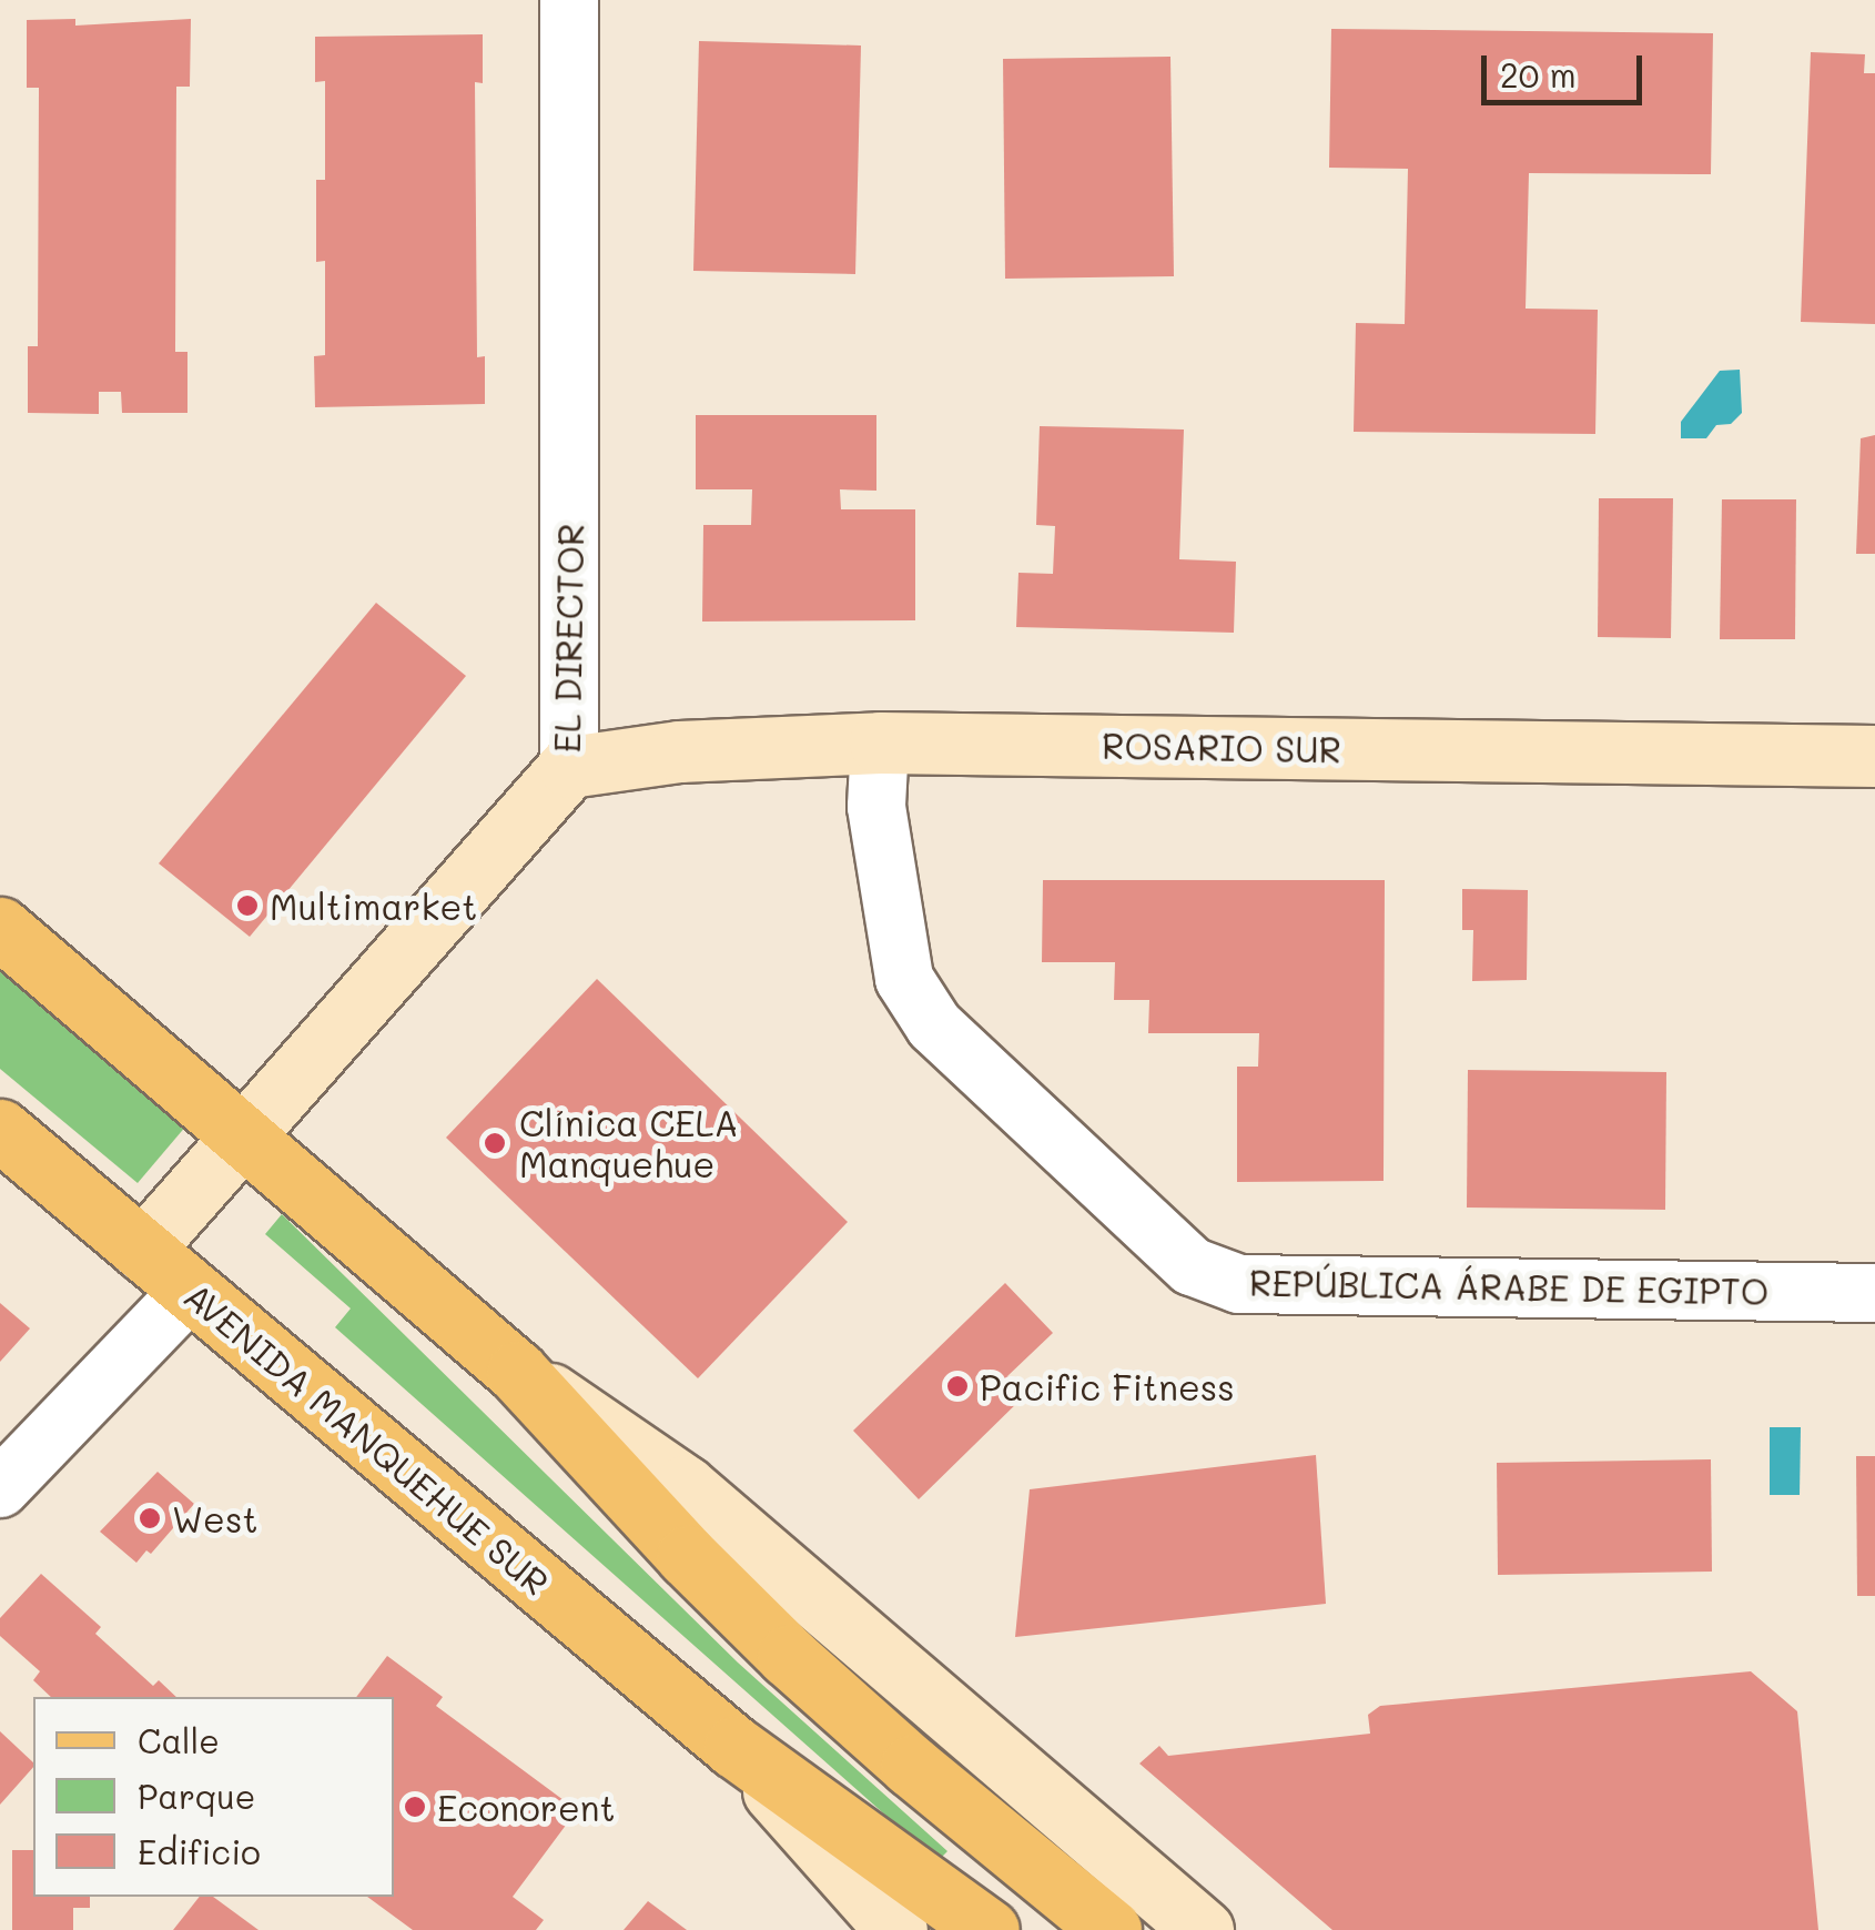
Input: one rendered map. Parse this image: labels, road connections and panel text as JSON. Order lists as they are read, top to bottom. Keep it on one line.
{"streets":{"main road":["AVENIDA MANQUEHUE SUR"],"street":["EL DIRECTOR","ROSARIO SUR","REPÚBLICA ÁRABE DE EGIPTO"]},"crossings":[["EL DIRECTOR","ROSARIO SUR"],["EL DIRECTOR","AVENIDA MANQUEHUE SUR"],["ROSARIO SUR","REPÚBLICA ÁRABE DE EGIPTO"]],"places":["Multimarket","Clínica CELA Manquehue","Pacific Fitness","West","Econorent"],"legend":["Calle","Parque","Edificio"],"scale_bar":"20 m"}
